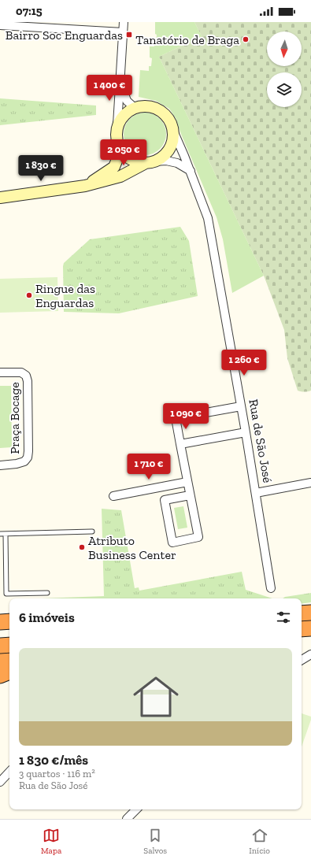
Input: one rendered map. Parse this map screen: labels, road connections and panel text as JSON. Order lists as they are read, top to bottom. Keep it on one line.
{"streets":{"street":["Praça Bocage","Rua de São José"]},"places":{"transit":["Bairro Soc Enguardas"],"other":["Tanatório de Braga","Ringue das Enguardas","Atributo Business Center"]},"north":"bottom","page":{"status":"07:15","price":["1 400 €","2 050 €","1 830 €","1 260 €","1 090 €","1 710 €"],"heading":"6 imóveis","list":[{"name":"1 830 €/mês","note":"3 quartos · 116 m² · Rua de São José"}],"tabs":["Mapa","Salvos","Início"]}}
